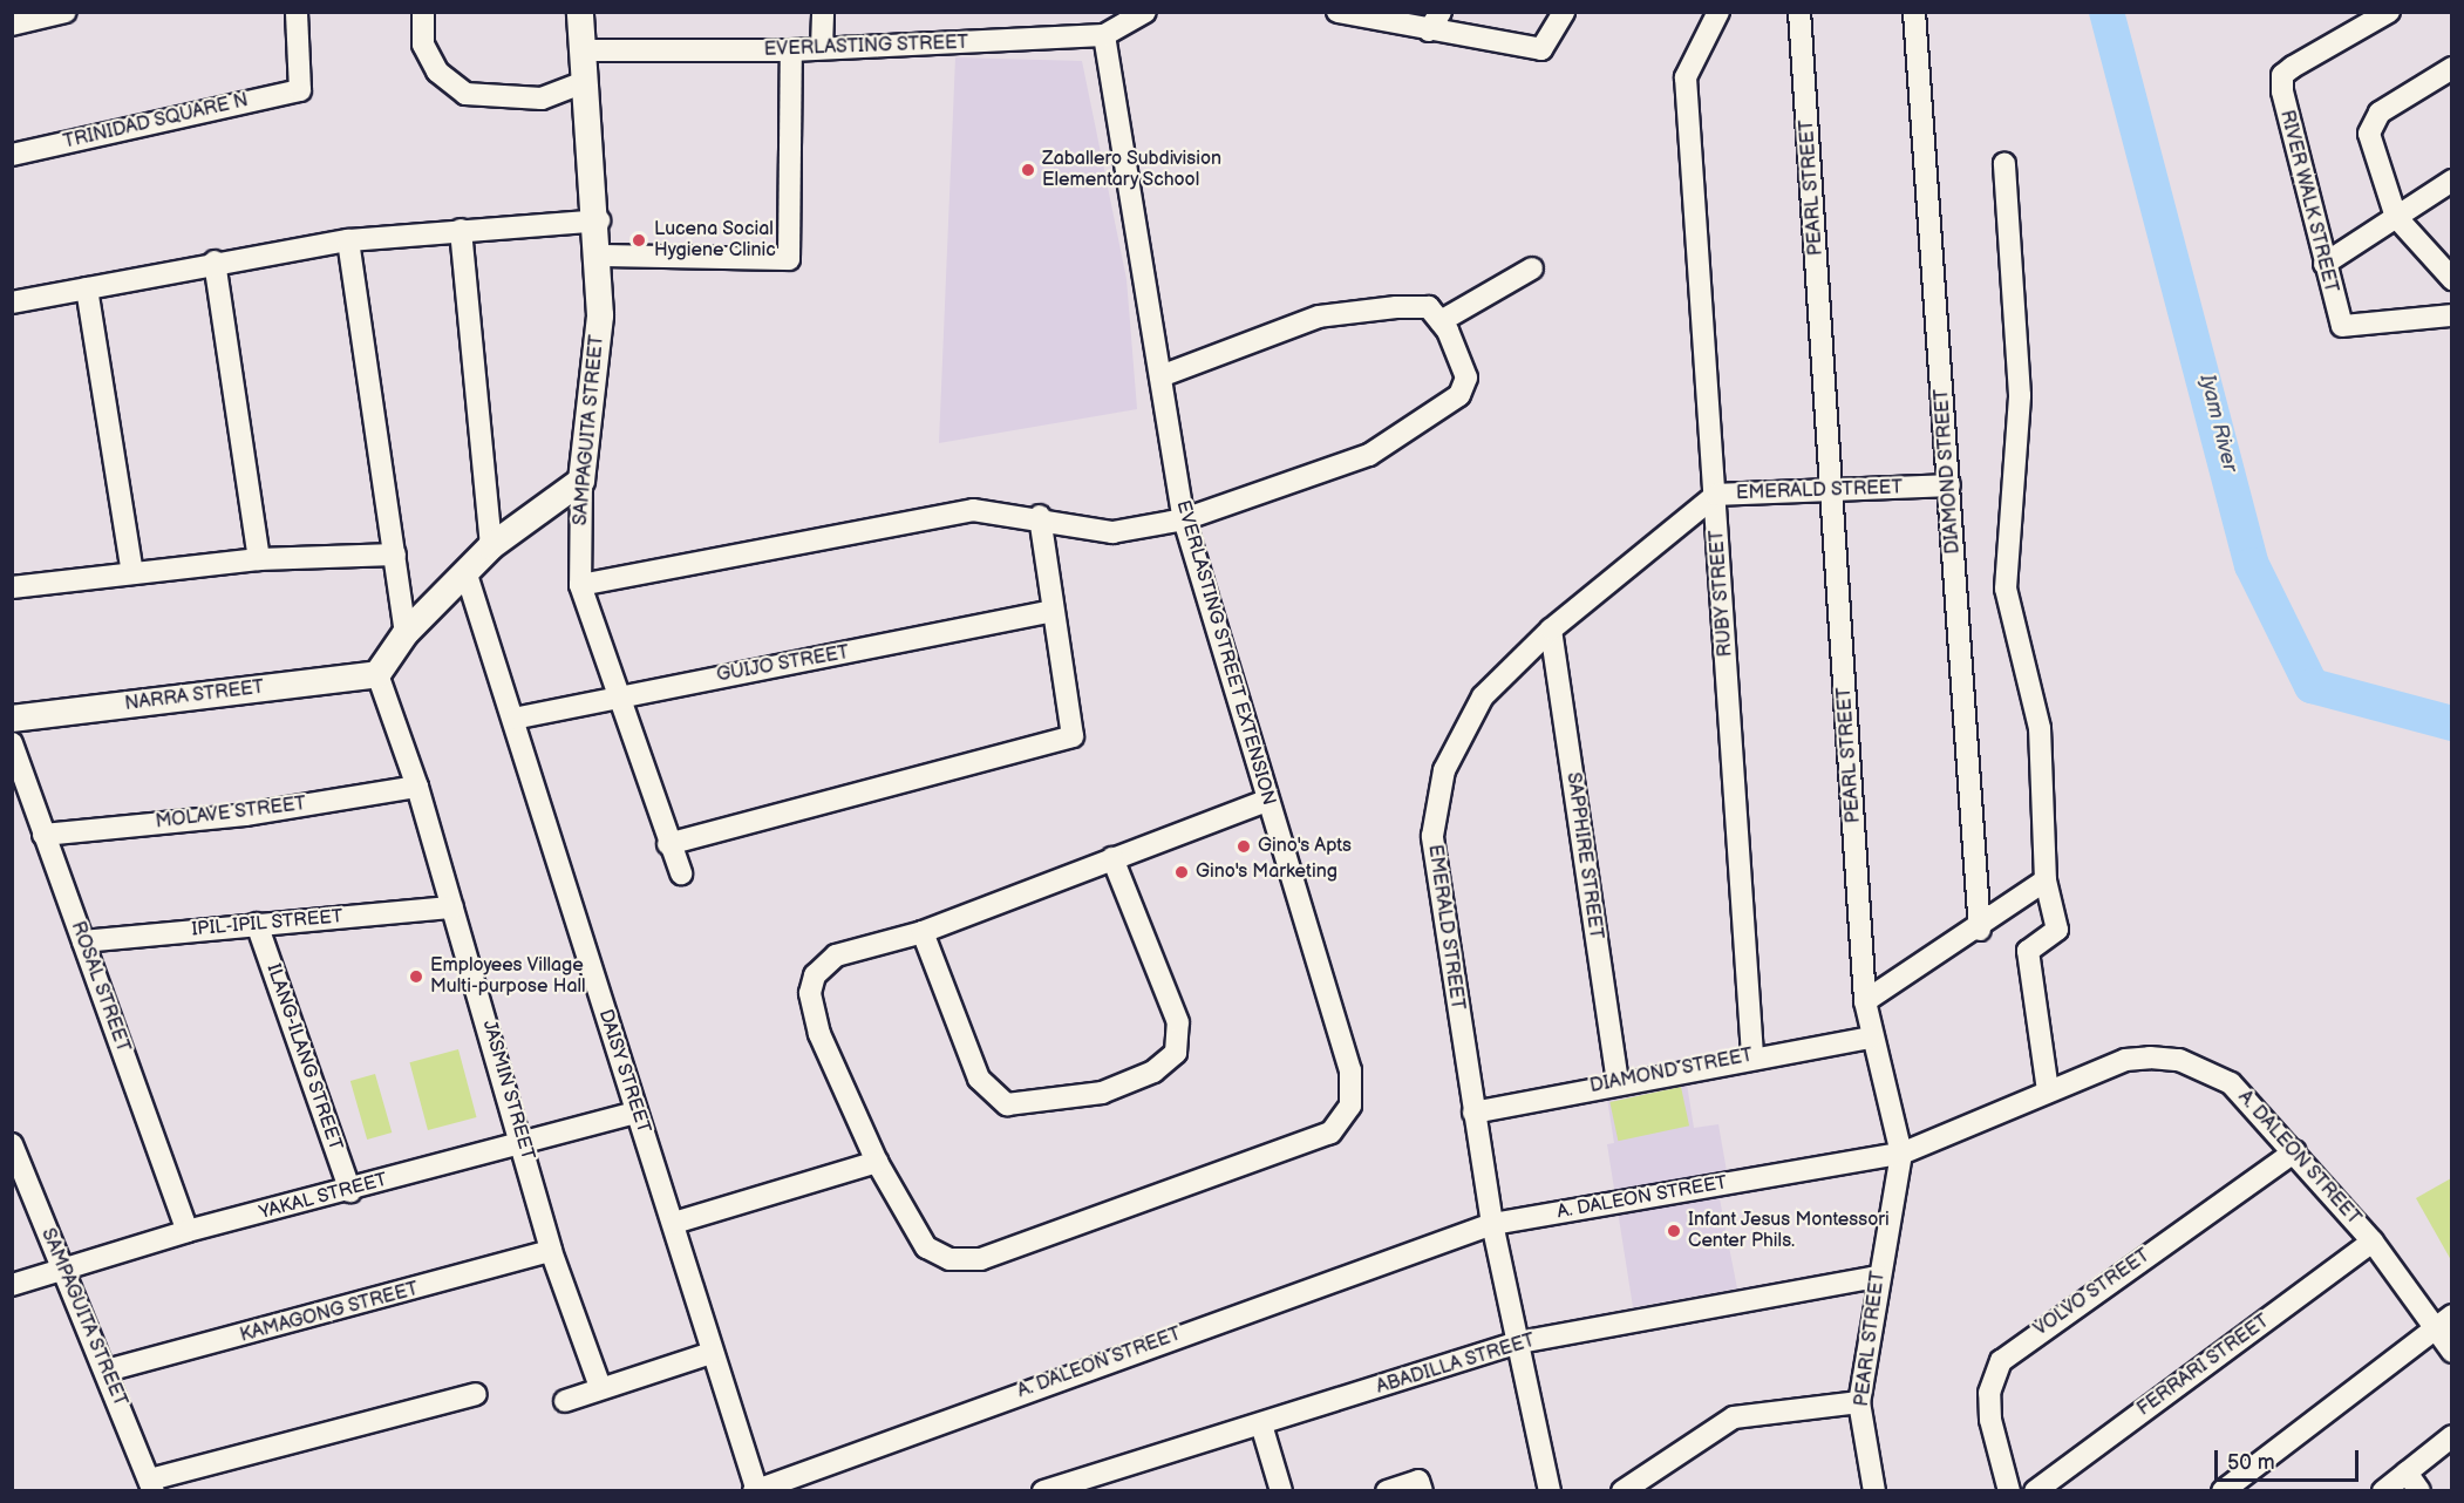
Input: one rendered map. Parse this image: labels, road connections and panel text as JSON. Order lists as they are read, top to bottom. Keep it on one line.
{"streets":{"street":["EVERLASTING STREET","TRINIDAD SQUARE N","PEARL STREET","RIVER WALK STREET","SAMPAGUITA STREET","DIAMOND STREET","EMERALD STREET","RUBY STREET","EVERLASTING STREET EXTENSION","GUIJO STREET","NARRA STREET","MOLAVE STREET","SAPPHIRE STREET","IPIL-IPIL STREET","ROSAL STREET","ILANG-ILANG STREET","DAISY STREET","JASMIN STREET","A. DALEON STREET","YAKAL STREET","VOLVO STREET","KAMAGONG STREET","ABADILLA STREET","FERRARI STREET"]},"crossings":[["EVERLASTING STREET","SAMPAGUITA STREET"],["EVERLASTING STREET","EVERLASTING STREET EXTENSION"],["PEARL STREET","DIAMOND STREET"],["PEARL STREET","EMERALD STREET"],["PEARL STREET","A. DALEON STREET"],["PEARL STREET","ABADILLA STREET"],["SAMPAGUITA STREET","GUIJO STREET"],["SAMPAGUITA STREET","YAKAL STREET"],["SAMPAGUITA STREET","KAMAGONG STREET"],["DIAMOND STREET","EMERALD STREET"],["DIAMOND STREET","RUBY STREET"],["DIAMOND STREET","SAPPHIRE STREET"],["EMERALD STREET","RUBY STREET"],["EMERALD STREET","SAPPHIRE STREET"],["EMERALD STREET","A. DALEON STREET"],["EMERALD STREET","ABADILLA STREET"],["GUIJO STREET","DAISY STREET"],["NARRA STREET","JASMIN STREET"],["MOLAVE STREET","ROSAL STREET"],["MOLAVE STREET","JASMIN STREET"],["IPIL-IPIL STREET","ROSAL STREET"],["IPIL-IPIL STREET","ILANG-ILANG STREET"],["IPIL-IPIL STREET","JASMIN STREET"],["ROSAL STREET","YAKAL STREET"],["ILANG-ILANG STREET","YAKAL STREET"],["DAISY STREET","A. DALEON STREET"],["DAISY STREET","YAKAL STREET"],["JASMIN STREET","YAKAL STREET"],["JASMIN STREET","KAMAGONG STREET"],["A. DALEON STREET","VOLVO STREET"],["A. DALEON STREET","FERRARI STREET"]],"water":["Iyam River"],"places":["Zaballero Subdivision Elementary School","Lucena Social Hygiene Clinic","Gino's Apts","Gino's Marketing","Employees Village Multi-purpose Hall","Infant Jesus Montessori Center Phils."],"scale_bar":"50 m"}
